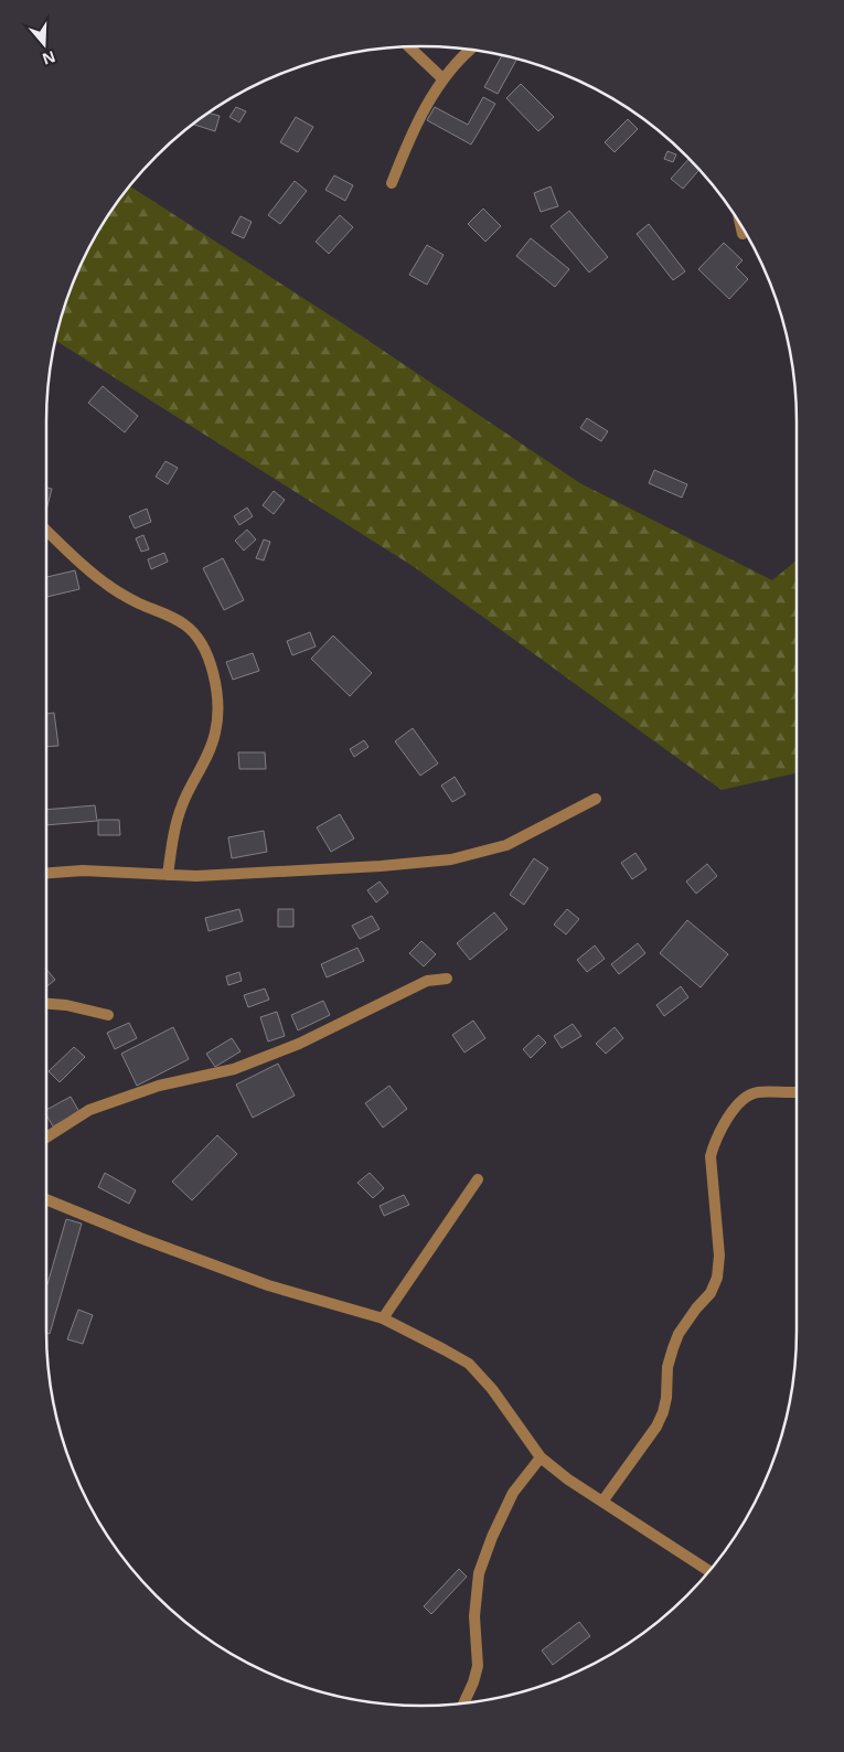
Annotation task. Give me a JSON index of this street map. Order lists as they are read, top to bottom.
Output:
{
  "north": "bottom"
}
